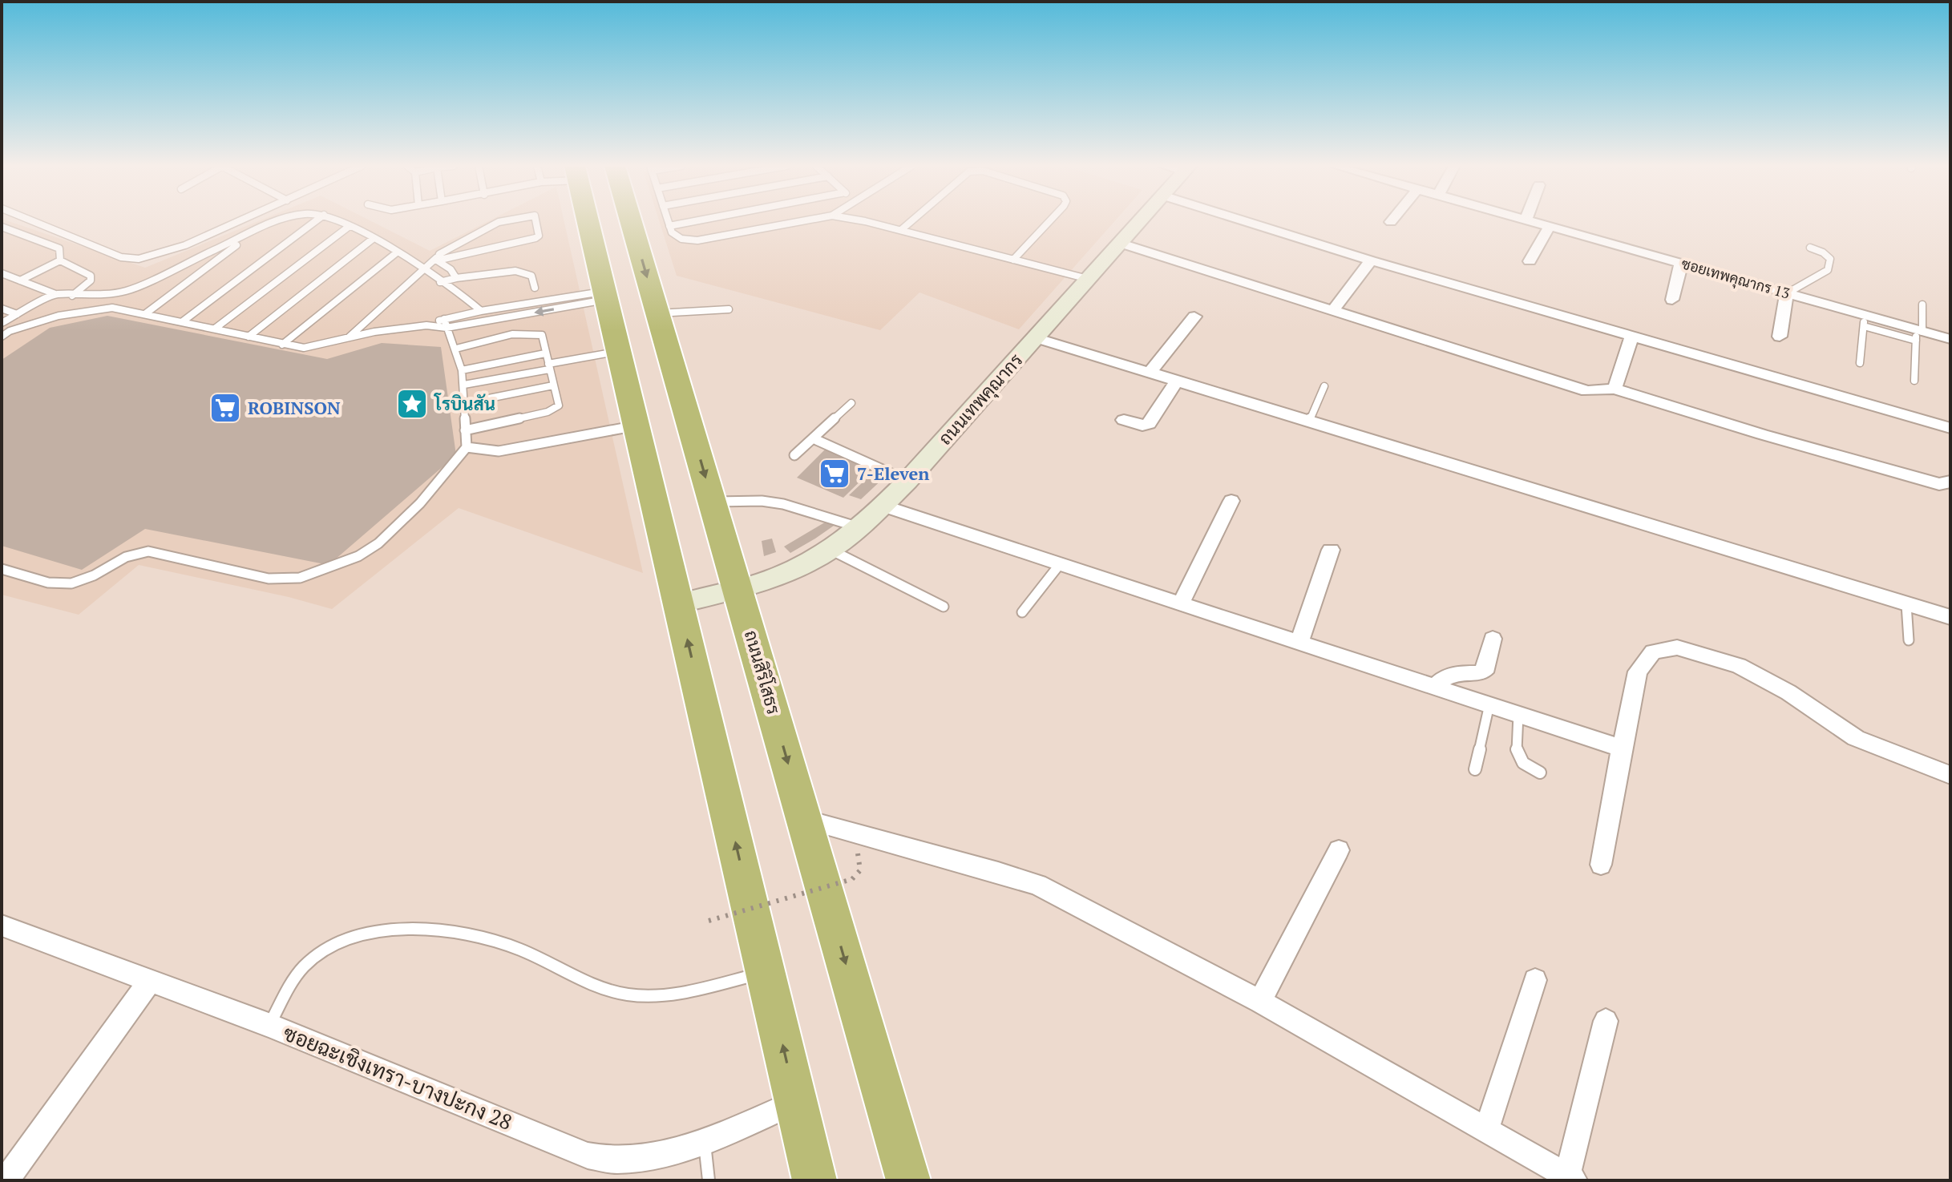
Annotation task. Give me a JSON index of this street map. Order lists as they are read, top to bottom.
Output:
{
  "streets": {
    "highway": ["ถนนสิริโสธร"],
    "main road": ["ถนนเทพคุณากร"],
    "street": ["ซอยเทพคุณากร 13", "ซอยฉะเชิงเทรา-บางปะกง 28"]
  },
  "crossings": [
    ["ถนนเทพคุณากร", "ถนนสิริโสธร"]
  ],
  "places": {
    "place": ["โรบินสัน"],
    "supermarket": ["ROBINSON", "7-Eleven"]
  }
}
